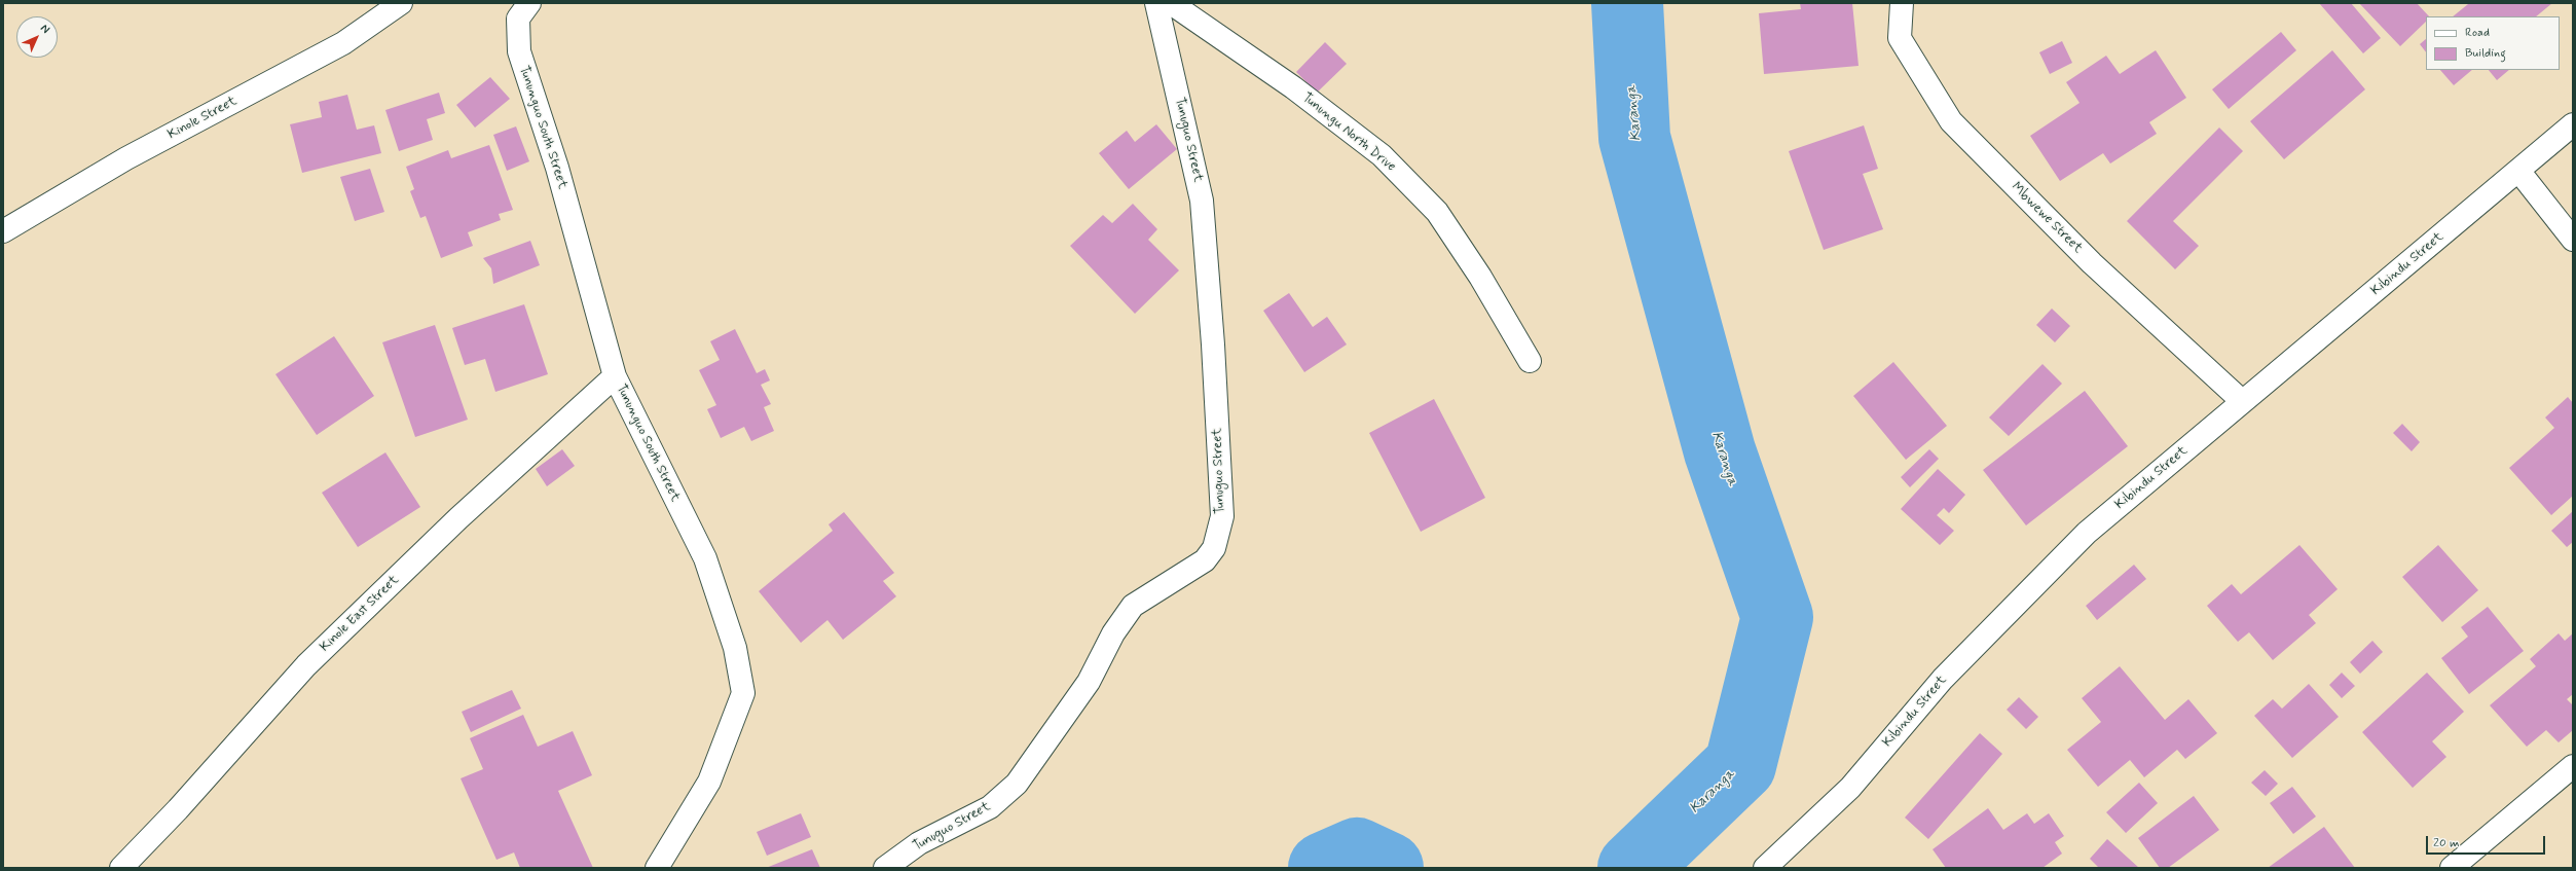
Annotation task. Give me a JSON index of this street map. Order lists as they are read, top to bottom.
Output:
{
  "streets": {
    "street": [
      "Kinole Street",
      "Tununguo South Street",
      "Tunungu North Drive",
      "Tunuguo Street",
      "Mbwewe Street",
      "Kibindu Street",
      "Kinole East Street"
    ]
  },
  "crossings": [
    ["Tununguo South Street", "Kinole East Street"],
    ["Mbwewe Street", "Kibindu Street"]
  ],
  "water": ["Karanga"],
  "legend": ["Road", "Building"],
  "scale_bar": "20 m",
  "north": "top right"
}
